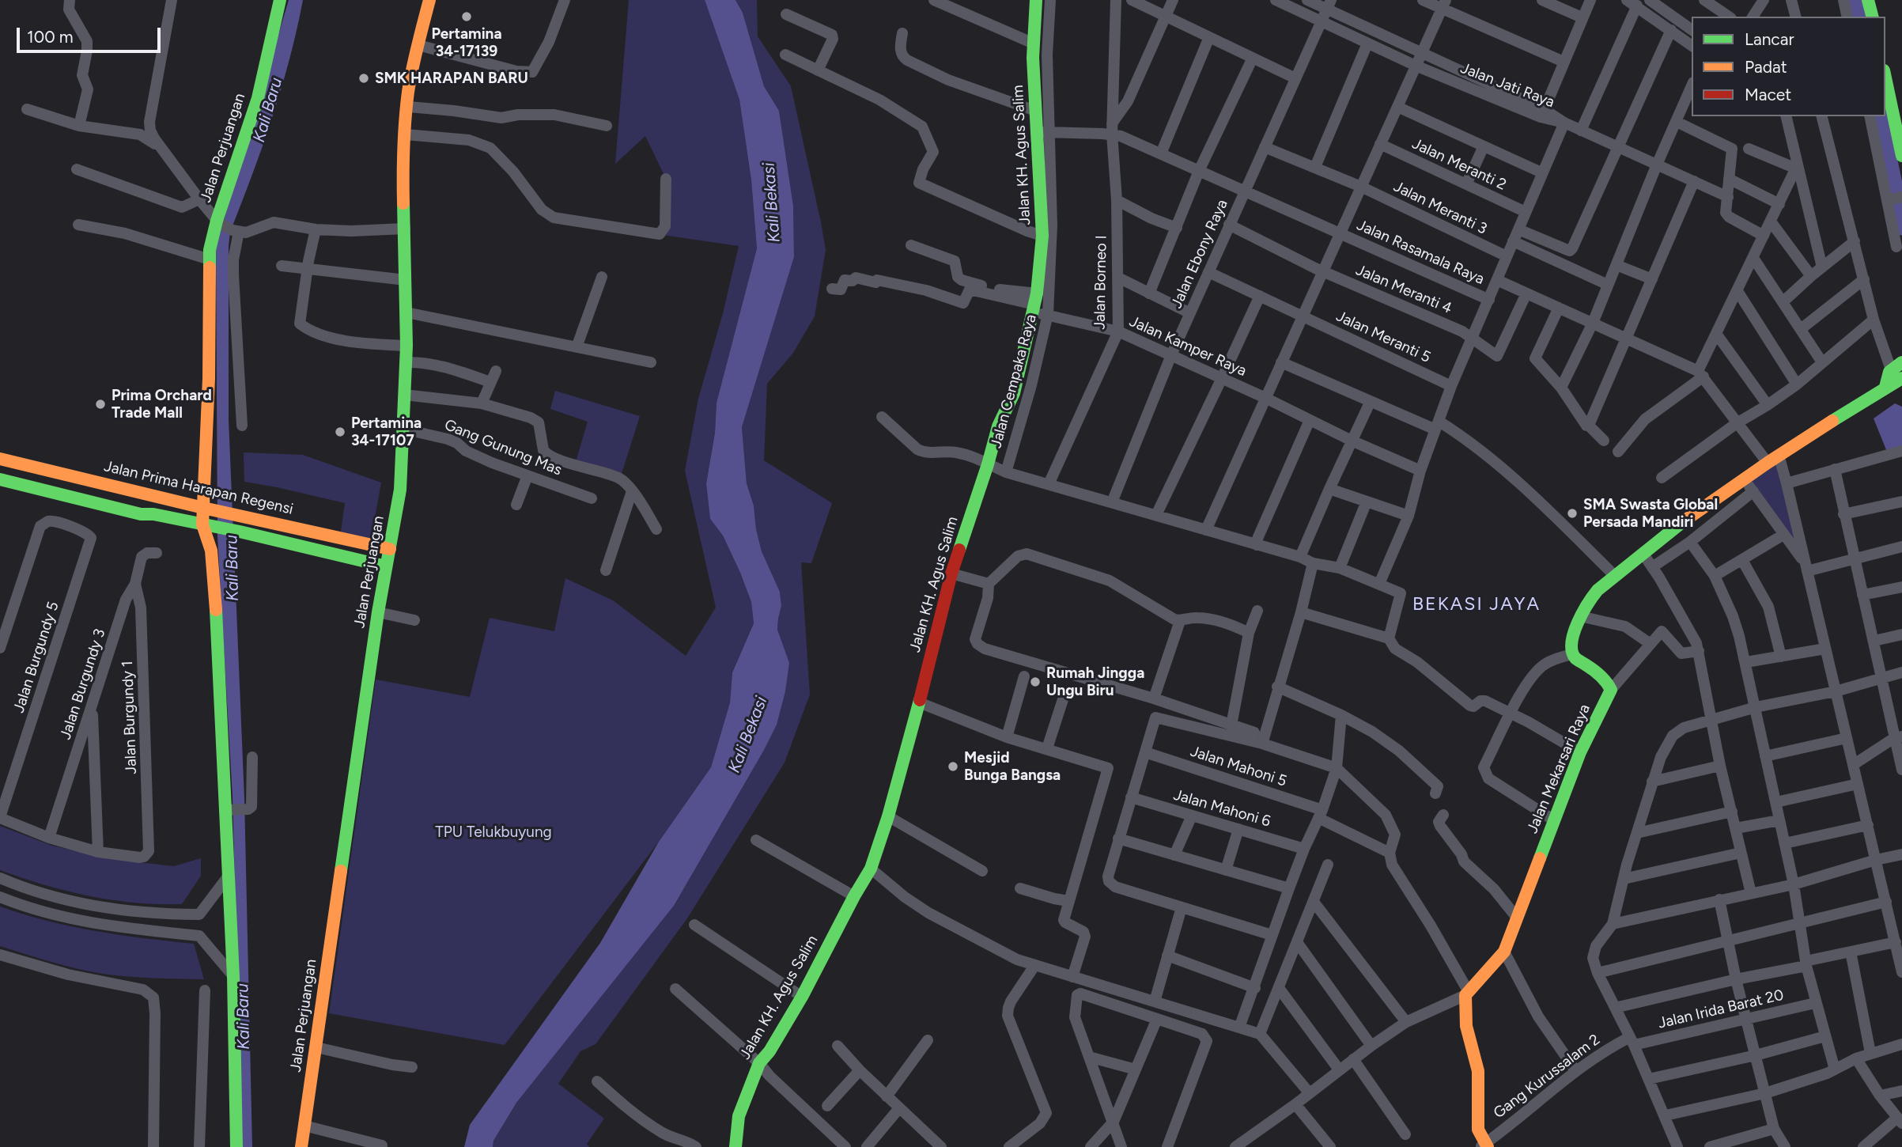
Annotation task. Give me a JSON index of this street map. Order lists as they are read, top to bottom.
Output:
{
  "streets": {
    "street": [
      "Jalan Jati Raya",
      "Jalan Perjuangan",
      "Jalan KH. Agus Salim",
      "Jalan Meranti 2",
      "Jalan Meranti 3",
      "Jalan Rasamala Raya",
      "Jalan Ebony Raya",
      "Jalan Borneo I",
      "Jalan Meranti 4",
      "Jalan Meranti 5",
      "Jalan Kamper Raya",
      "Jalan Cempaka Raya",
      "Gang Gunung Mas",
      "Jalan Prima Harapan Regensi",
      "Jalan Burgundy 5",
      "Jalan Burgundy 3",
      "Jalan Burgundy 1",
      "Jalan Mahoni 5",
      "Jalan Mekarsari Raya",
      "Jalan Mahoni 6",
      "Jalan Irida Barat 20",
      "Gang Kurussalam 2"
    ]
  },
  "crossings": [
    ["Jalan Jati Raya", "Jalan Ebony Raya"],
    ["Jalan Perjuangan", "Gang Gunung Mas"],
    ["Jalan Perjuangan", "Jalan Prima Harapan Regensi"],
    ["Jalan KH. Agus Salim", "Jalan Kamper Raya"],
    ["Jalan Meranti 3", "Jalan Ebony Raya"],
    ["Jalan Rasamala Raya", "Jalan Ebony Raya"],
    ["Jalan Rasamala Raya", "Jalan Borneo I"],
    ["Jalan Ebony Raya", "Jalan Meranti 4"],
    ["Jalan Ebony Raya", "Jalan Meranti 5"],
    ["Jalan Ebony Raya", "Jalan Kamper Raya"],
    ["Jalan Borneo I", "Jalan Kamper Raya"],
    ["Jalan Kamper Raya", "Jalan Cempaka Raya"],
    ["Jalan Burgundy 3", "Jalan Burgundy 1"],
    ["Jalan Irida Barat 20", "Gang Kurussalam 2"]
  ],
  "districts": ["BEKASI JAYA"],
  "water": ["Kali Baru", "Kali Bekasi"],
  "parks": ["TPU Telukbuyung"],
  "places": [
    "Pertamina 34-17139",
    "SMK HARAPAN BARU",
    "Prima Orchard Trade Mall",
    "Pertamina 34-17107",
    "SMA Swasta Global Persada Mandiri",
    "Rumah Jingga Ungu Biru",
    "Mesjid Bunga Bangsa"
  ],
  "legend": ["Lancar", "Padat", "Macet"],
  "scale_bar": "100 m"
}
